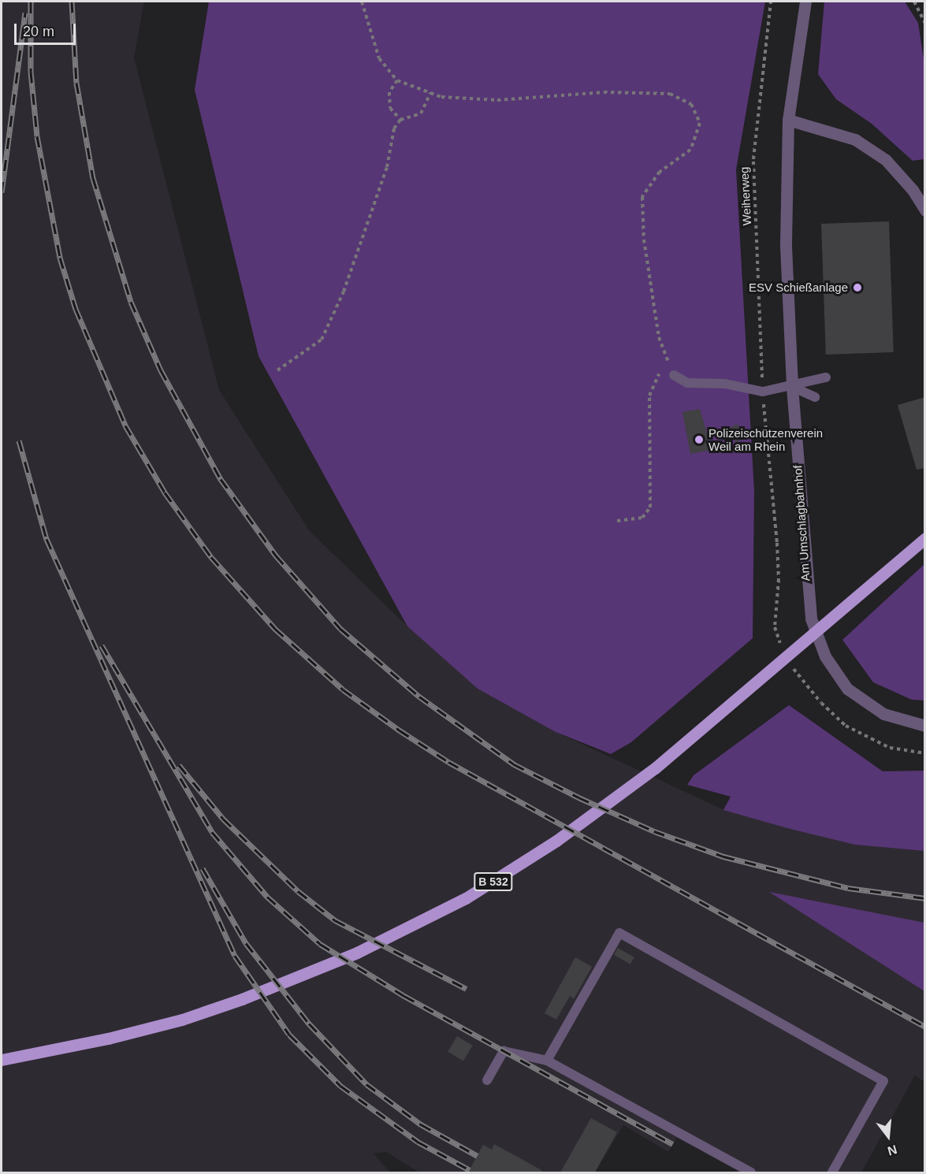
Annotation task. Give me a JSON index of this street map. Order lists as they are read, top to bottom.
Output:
{
  "streets": {
    "main road": ["B 532"],
    "street": ["Am Umschlagbahnhof"],
    "path": ["Weiherweg"]
  },
  "places": ["ESV Schießanlage", "Polizeischützenverein Weil am Rhein"],
  "scale_bar": "20 m",
  "north": "bottom"
}
